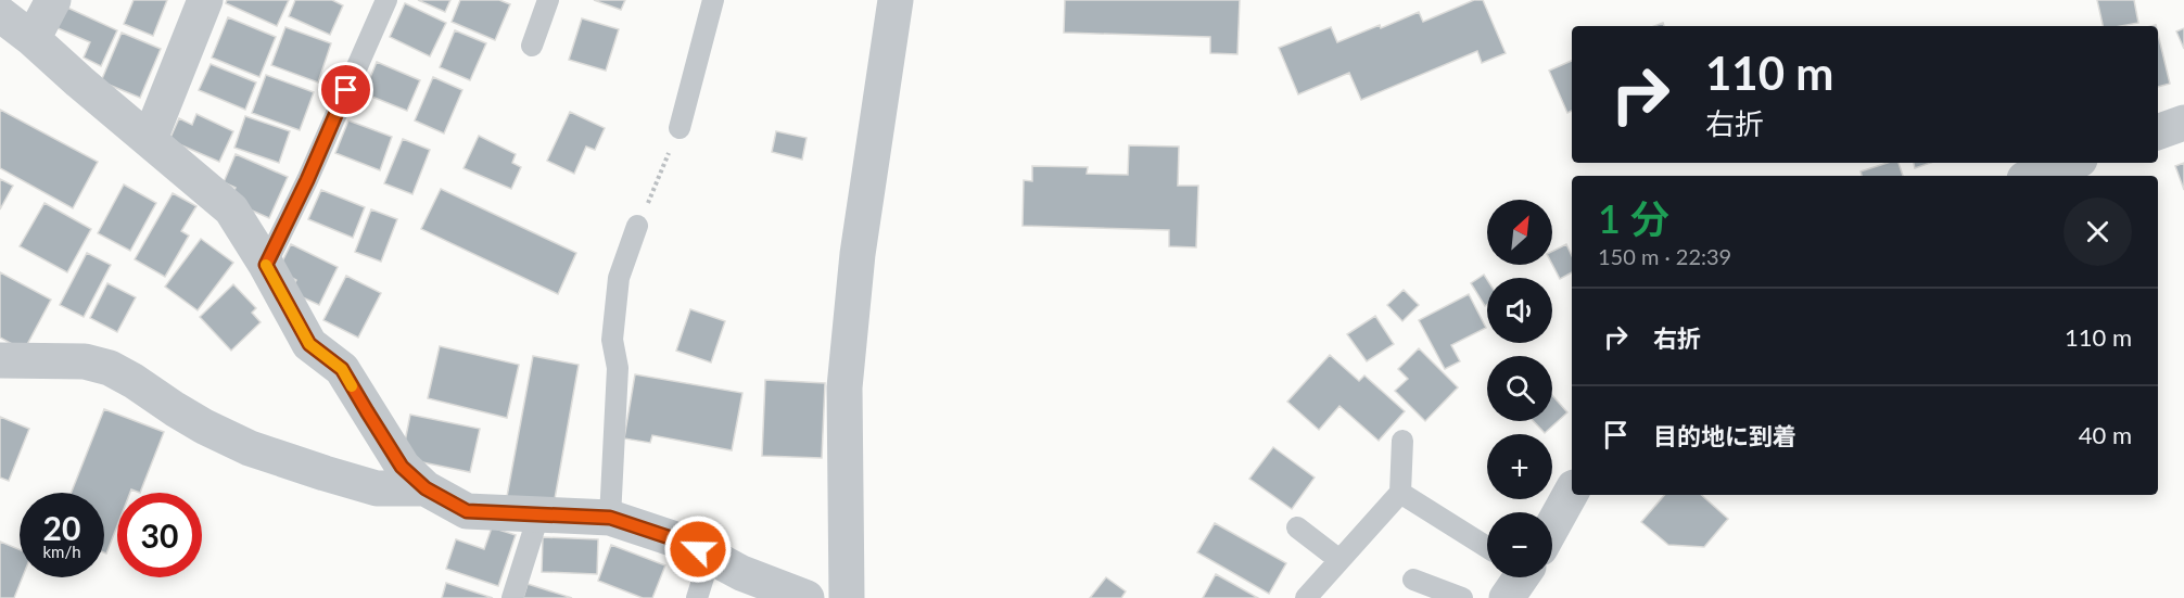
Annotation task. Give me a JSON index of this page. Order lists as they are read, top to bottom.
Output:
{
  "north": "top right",
  "page": {
    "turn": ["110 m", "右折"],
    "heading": ["1 分", "150 m · 22:39"],
    "map_buttons": ["+", "−"],
    "list": [
      {
        "name": "右折",
        "value": "110 m"
      },
      {
        "name": "目的地に到着",
        "value": "40 m"
      }
    ],
    "speed": "20 km/h",
    "limit": "30"
  }
}
